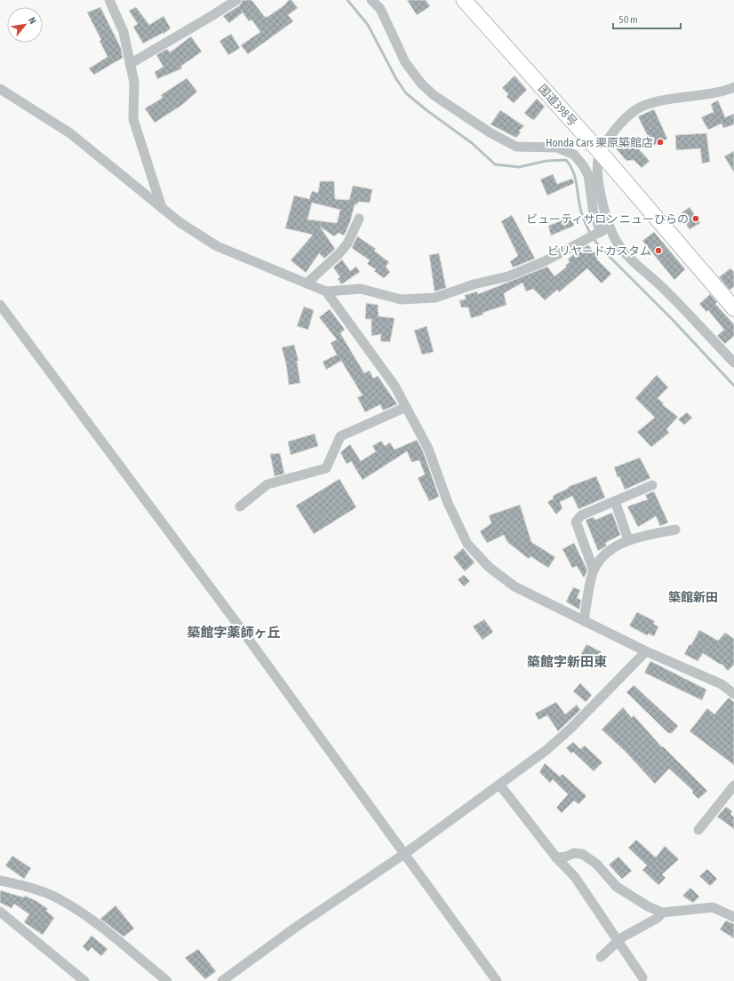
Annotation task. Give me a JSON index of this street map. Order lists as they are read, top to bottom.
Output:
{
  "streets": {
    "highway": ["国道398号"]
  },
  "districts": ["築館新田", "築館字薬師ヶ丘", "築館字新田東"],
  "places": ["Honda Cars 栗原築館店", "ビューティサロン ニューひらの", "ビリヤードカスタム"],
  "scale_bar": "50 m",
  "north": "top right"
}
